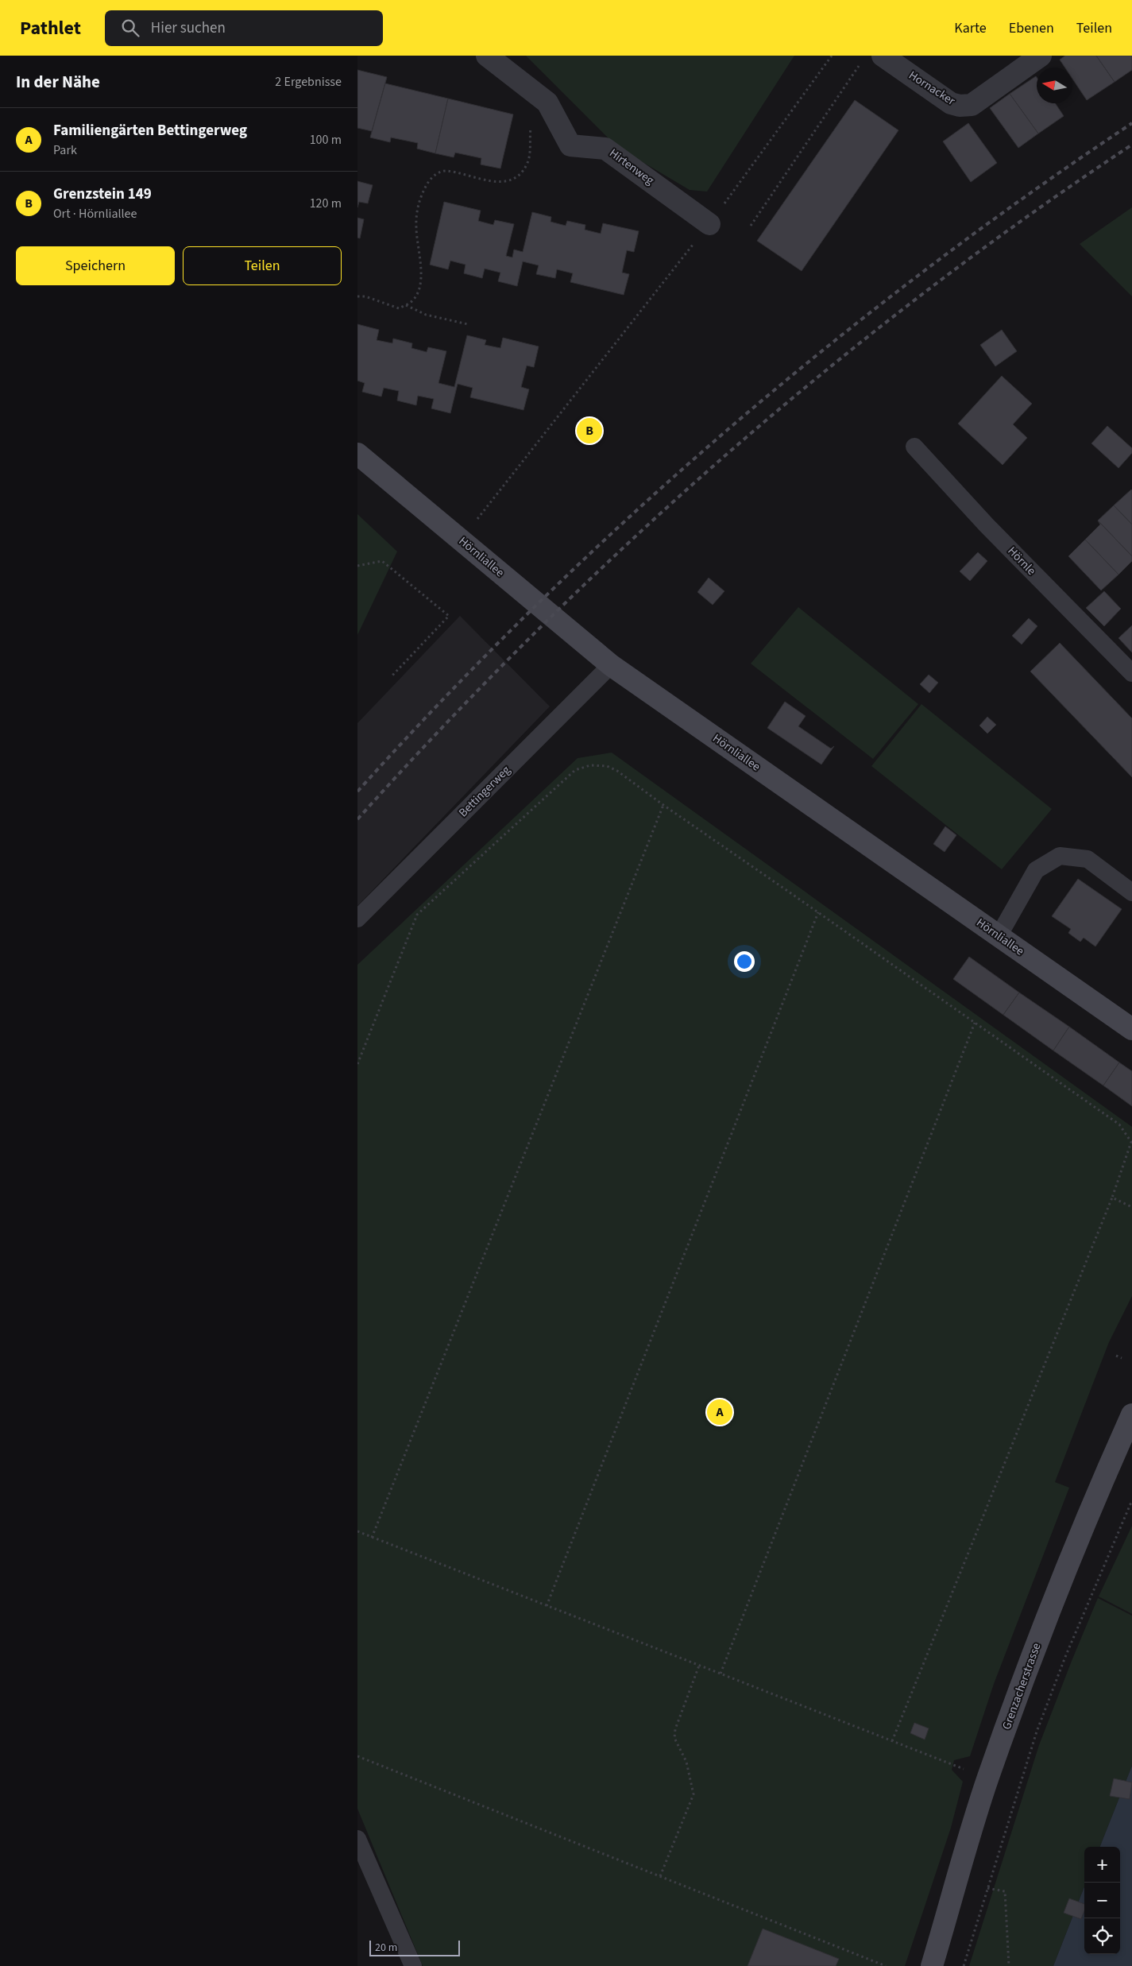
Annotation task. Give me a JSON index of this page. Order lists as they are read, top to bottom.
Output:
{
  "streets": {
    "street": [
      "Hornacker",
      "Hirtenweg",
      "Hörnliallee",
      "Grenzacherstrasse"
    ],
    "lane": ["Hörnle", "Bettingerweg"]
  },
  "crossings": [
    ["Hörnliallee", "Bettingerweg"]
  ],
  "scale_bar": "20 m",
  "north": "left",
  "page": {
    "header": "Pathlet",
    "search": "Hier suchen",
    "nav": ["Karte", "Ebenen", "Teilen"],
    "heading": ["In der Nähe", "2 Ergebnisse"],
    "list": [
      {
        "mark": "A",
        "name": "Familiengärten Bettingerweg",
        "note": "Park",
        "value": "100 m"
      },
      {
        "mark": "B",
        "name": "Grenzstein 149",
        "note": "Ort · Hörnliallee",
        "value": "120 m"
      }
    ],
    "buttons": ["Speichern", "Teilen"],
    "pins": ["B", "A"],
    "map_buttons": ["+", "−"],
    "scale": "20 m"
  }
}
